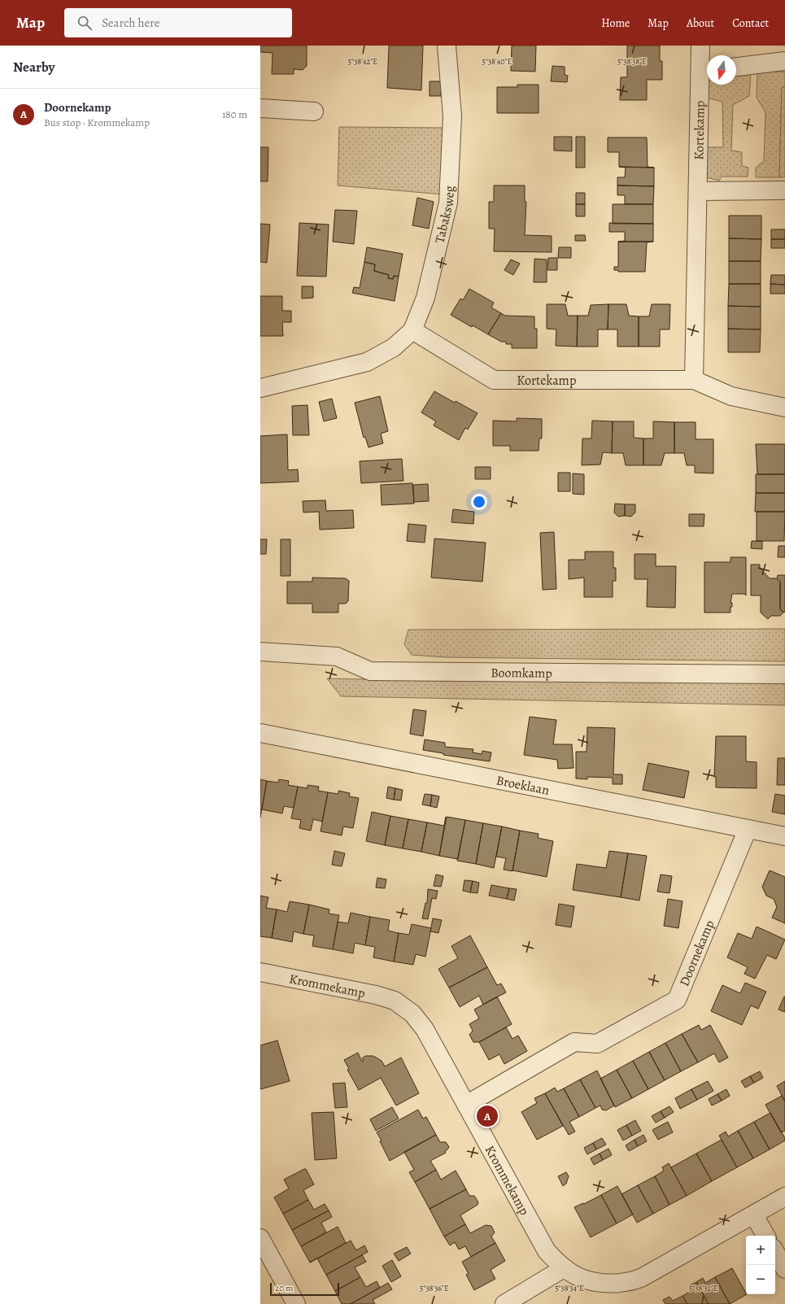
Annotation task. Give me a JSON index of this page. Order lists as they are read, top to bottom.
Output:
{
  "streets": {
    "street": [
      "Kortekamp",
      "Tabaksweg",
      "Boomkamp",
      "Broeklaan",
      "Doornekamp",
      "Krommekamp"
    ]
  },
  "crossings": [
    ["Kortekamp", "Tabaksweg"],
    ["Broeklaan", "Doornekamp"],
    ["Doornekamp", "Krommekamp"]
  ],
  "scale_bar": "20 m",
  "north": "bottom",
  "page": {
    "header": "Map",
    "search": "Search here",
    "nav": [
      "Home",
      "Map",
      "About",
      "Contact"
    ],
    "heading": "Nearby",
    "list": [
      {
        "mark": "A",
        "name": "Doornekamp",
        "note": "Bus stop · Krommekamp",
        "value": "180 m"
      }
    ],
    "pins": "A",
    "map_buttons": ["+", "−"],
    "scale": "20 m"
  },
  "coordinates": [
    "5°38'42\"E",
    "5°38'40\"E",
    "5°38'38\"E",
    "5°38'36\"E",
    "5°38'34\"E",
    "5°38'32\"E"
  ]
}
